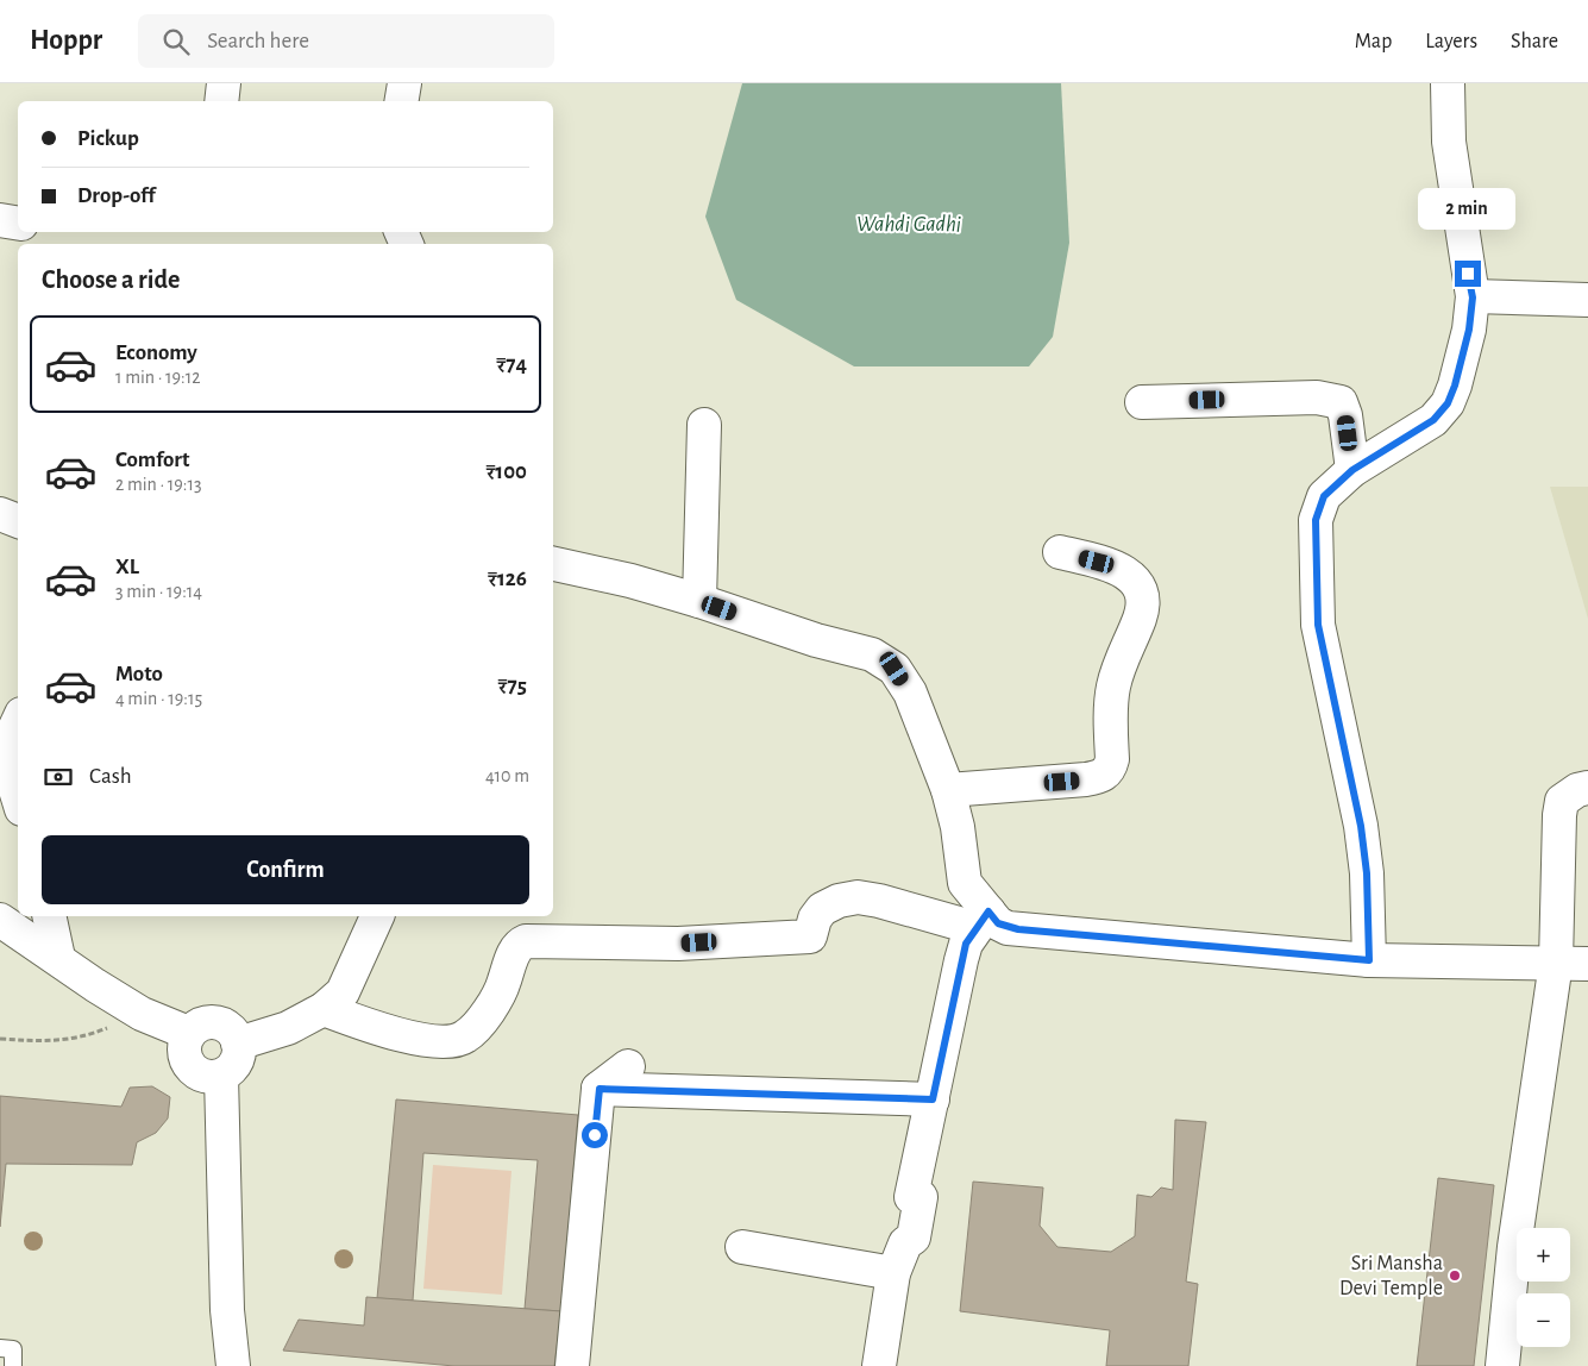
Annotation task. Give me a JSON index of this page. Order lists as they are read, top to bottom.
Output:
{
  "water": ["Wahdi Gadhi"],
  "places": ["Sri Mansha Devi Temple"],
  "page": {
    "header": "Hoppr",
    "search": "Search here",
    "nav": ["Map", "Layers", "Share"],
    "banner": ["Pickup", "Drop-off"],
    "bubble": "2 min",
    "heading": "Choose a ride",
    "list": [
      {
        "name": "Economy",
        "note": "1 min · 19:12",
        "value": "₹74"
      },
      {
        "name": "Comfort",
        "note": "2 min · 19:13",
        "value": "₹100"
      },
      {
        "name": "XL",
        "note": "3 min · 19:14",
        "value": "₹126"
      },
      {
        "name": "Moto",
        "note": "4 min · 19:15",
        "value": "₹75"
      }
    ],
    "pay": ["Cash", "410 m"],
    "buttons": "Confirm",
    "map_buttons": ["+", "−"]
  }
}
